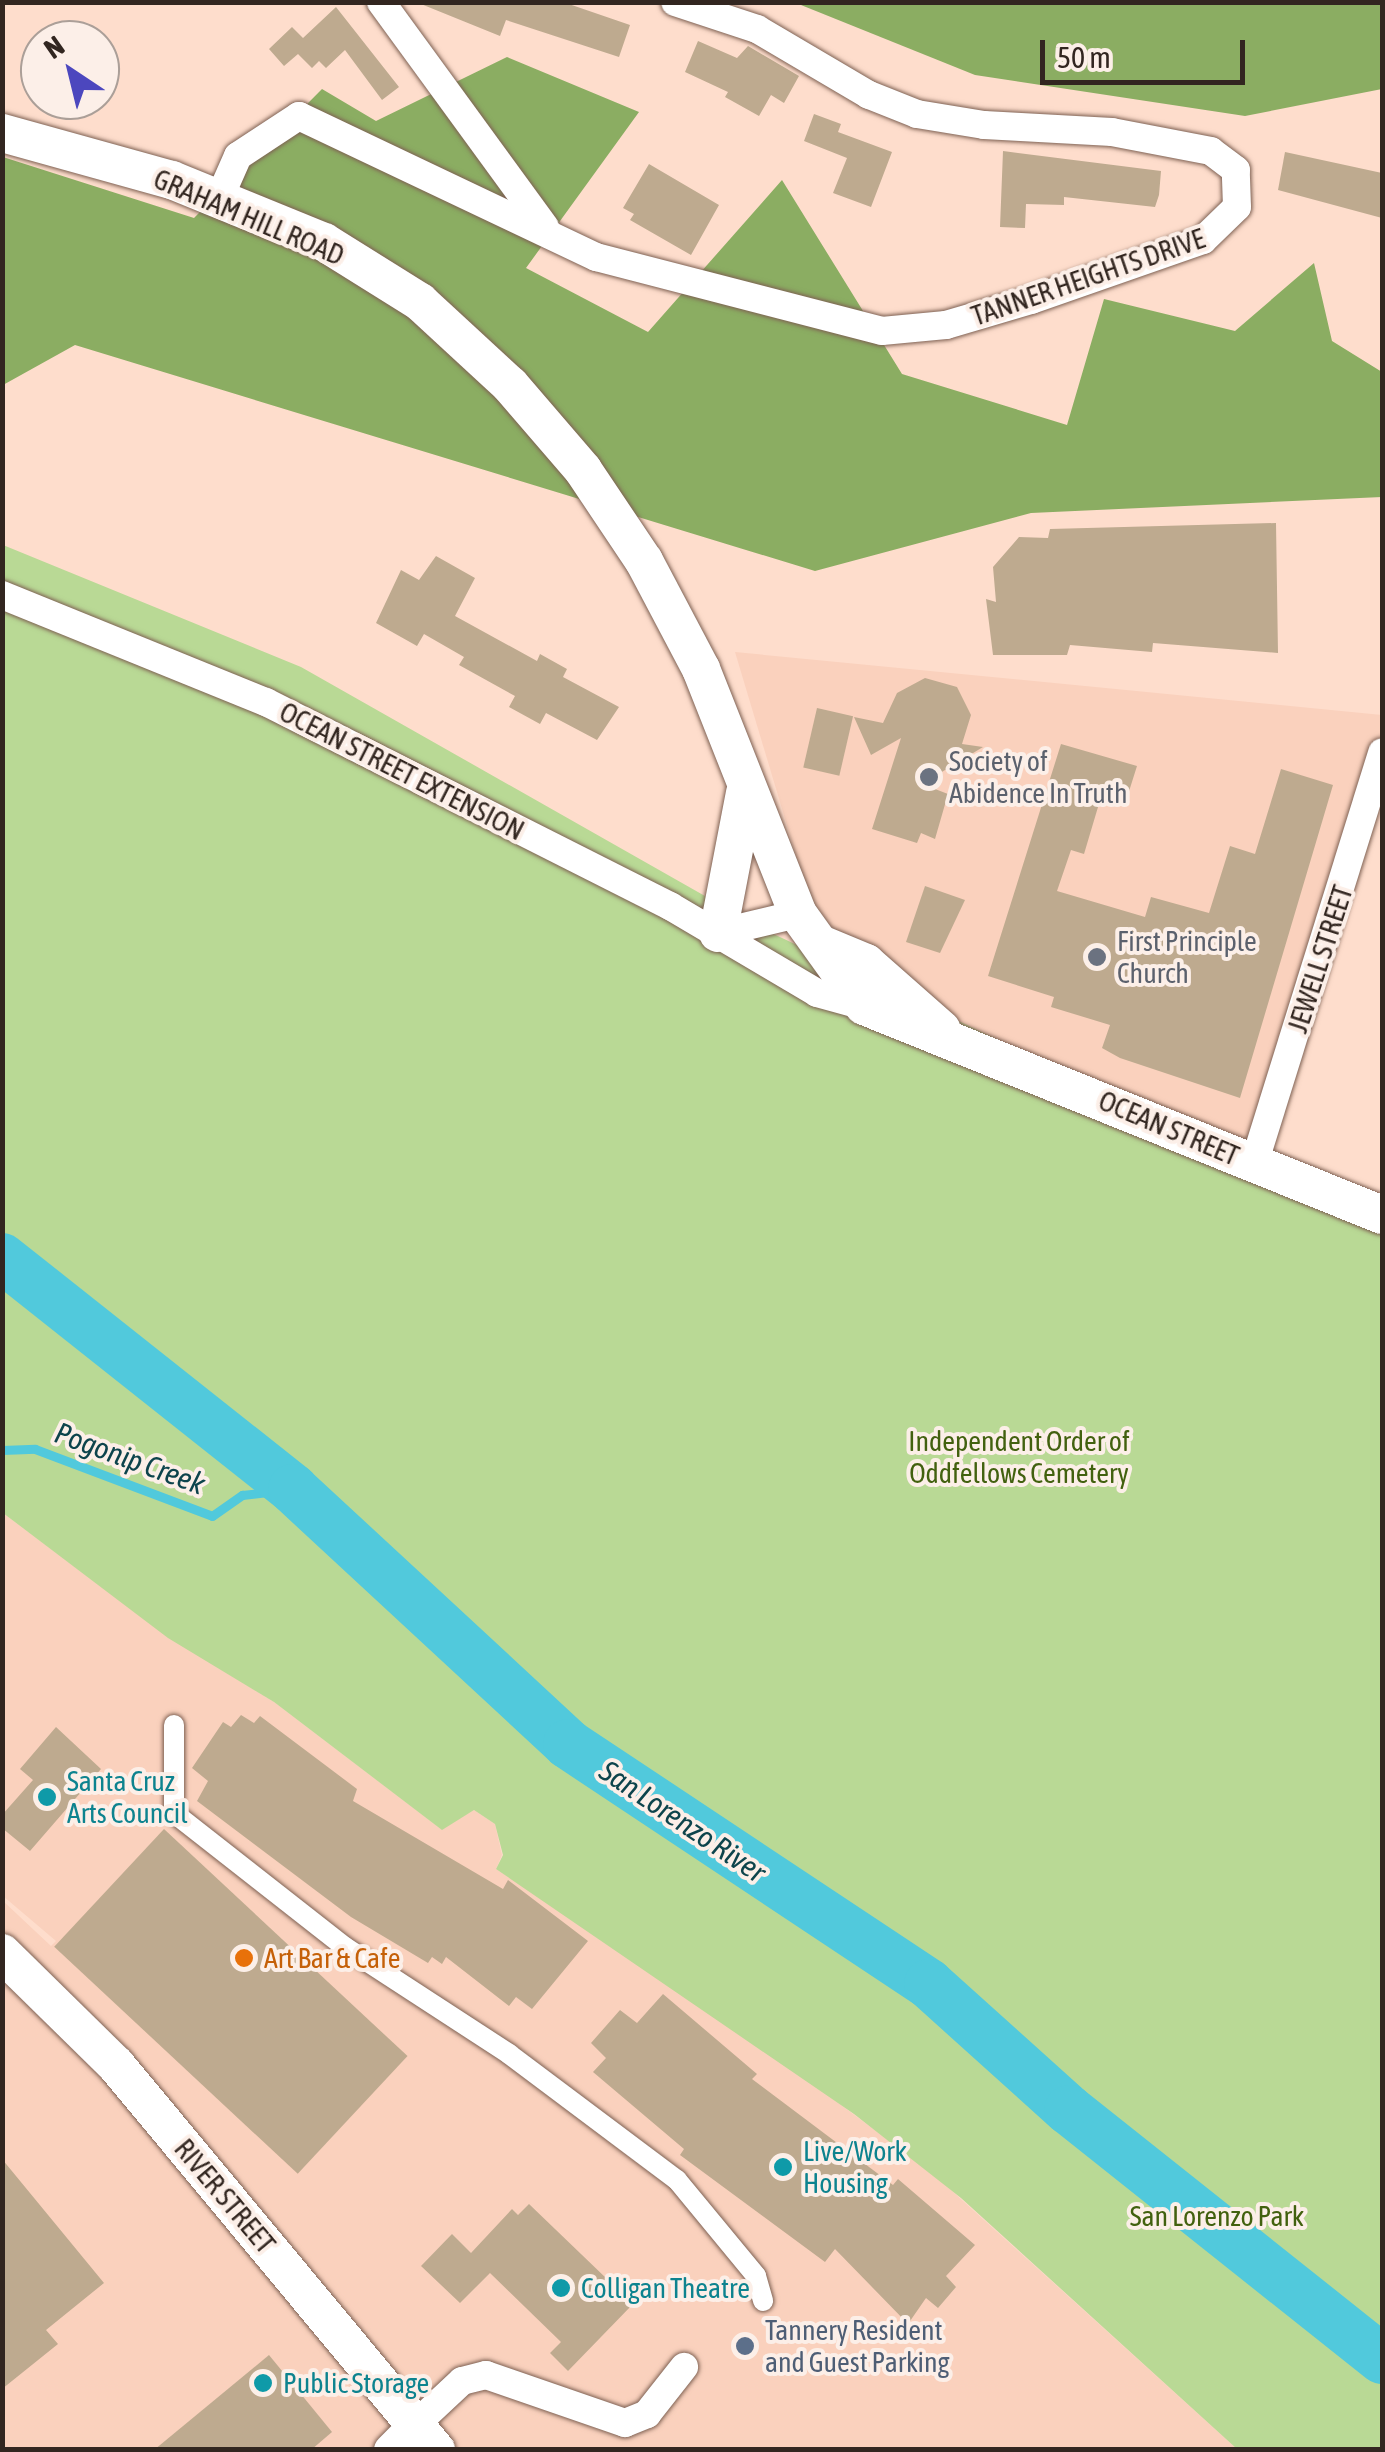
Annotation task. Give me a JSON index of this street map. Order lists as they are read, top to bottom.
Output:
{
  "streets": {
    "main road": ["GRAHAM HILL ROAD", "OCEAN STREET", "RIVER STREET"],
    "street": ["TANNER HEIGHTS DRIVE", "OCEAN STREET EXTENSION", "JEWELL STREET"]
  },
  "crossings": [
    ["GRAHAM HILL ROAD", "TANNER HEIGHTS DRIVE"],
    ["GRAHAM HILL ROAD", "OCEAN STREET"],
    ["OCEAN STREET EXTENSION", "OCEAN STREET"],
    ["JEWELL STREET", "OCEAN STREET"]
  ],
  "water": ["Pogonip Creek", "San Lorenzo River"],
  "parks": ["Independent Order of Oddfellows Cemetery", "San Lorenzo Park"],
  "places": [
    "Society of Abidence In Truth",
    "First Principle Church",
    "Santa Cruz Arts Council",
    "Art Bar & Cafe",
    "Live/Work Housing",
    "Colligan Theatre",
    "Tannery Resident and Guest Parking",
    "Public Storage"
  ],
  "scale_bar": "50 m",
  "north": "top left"
}
